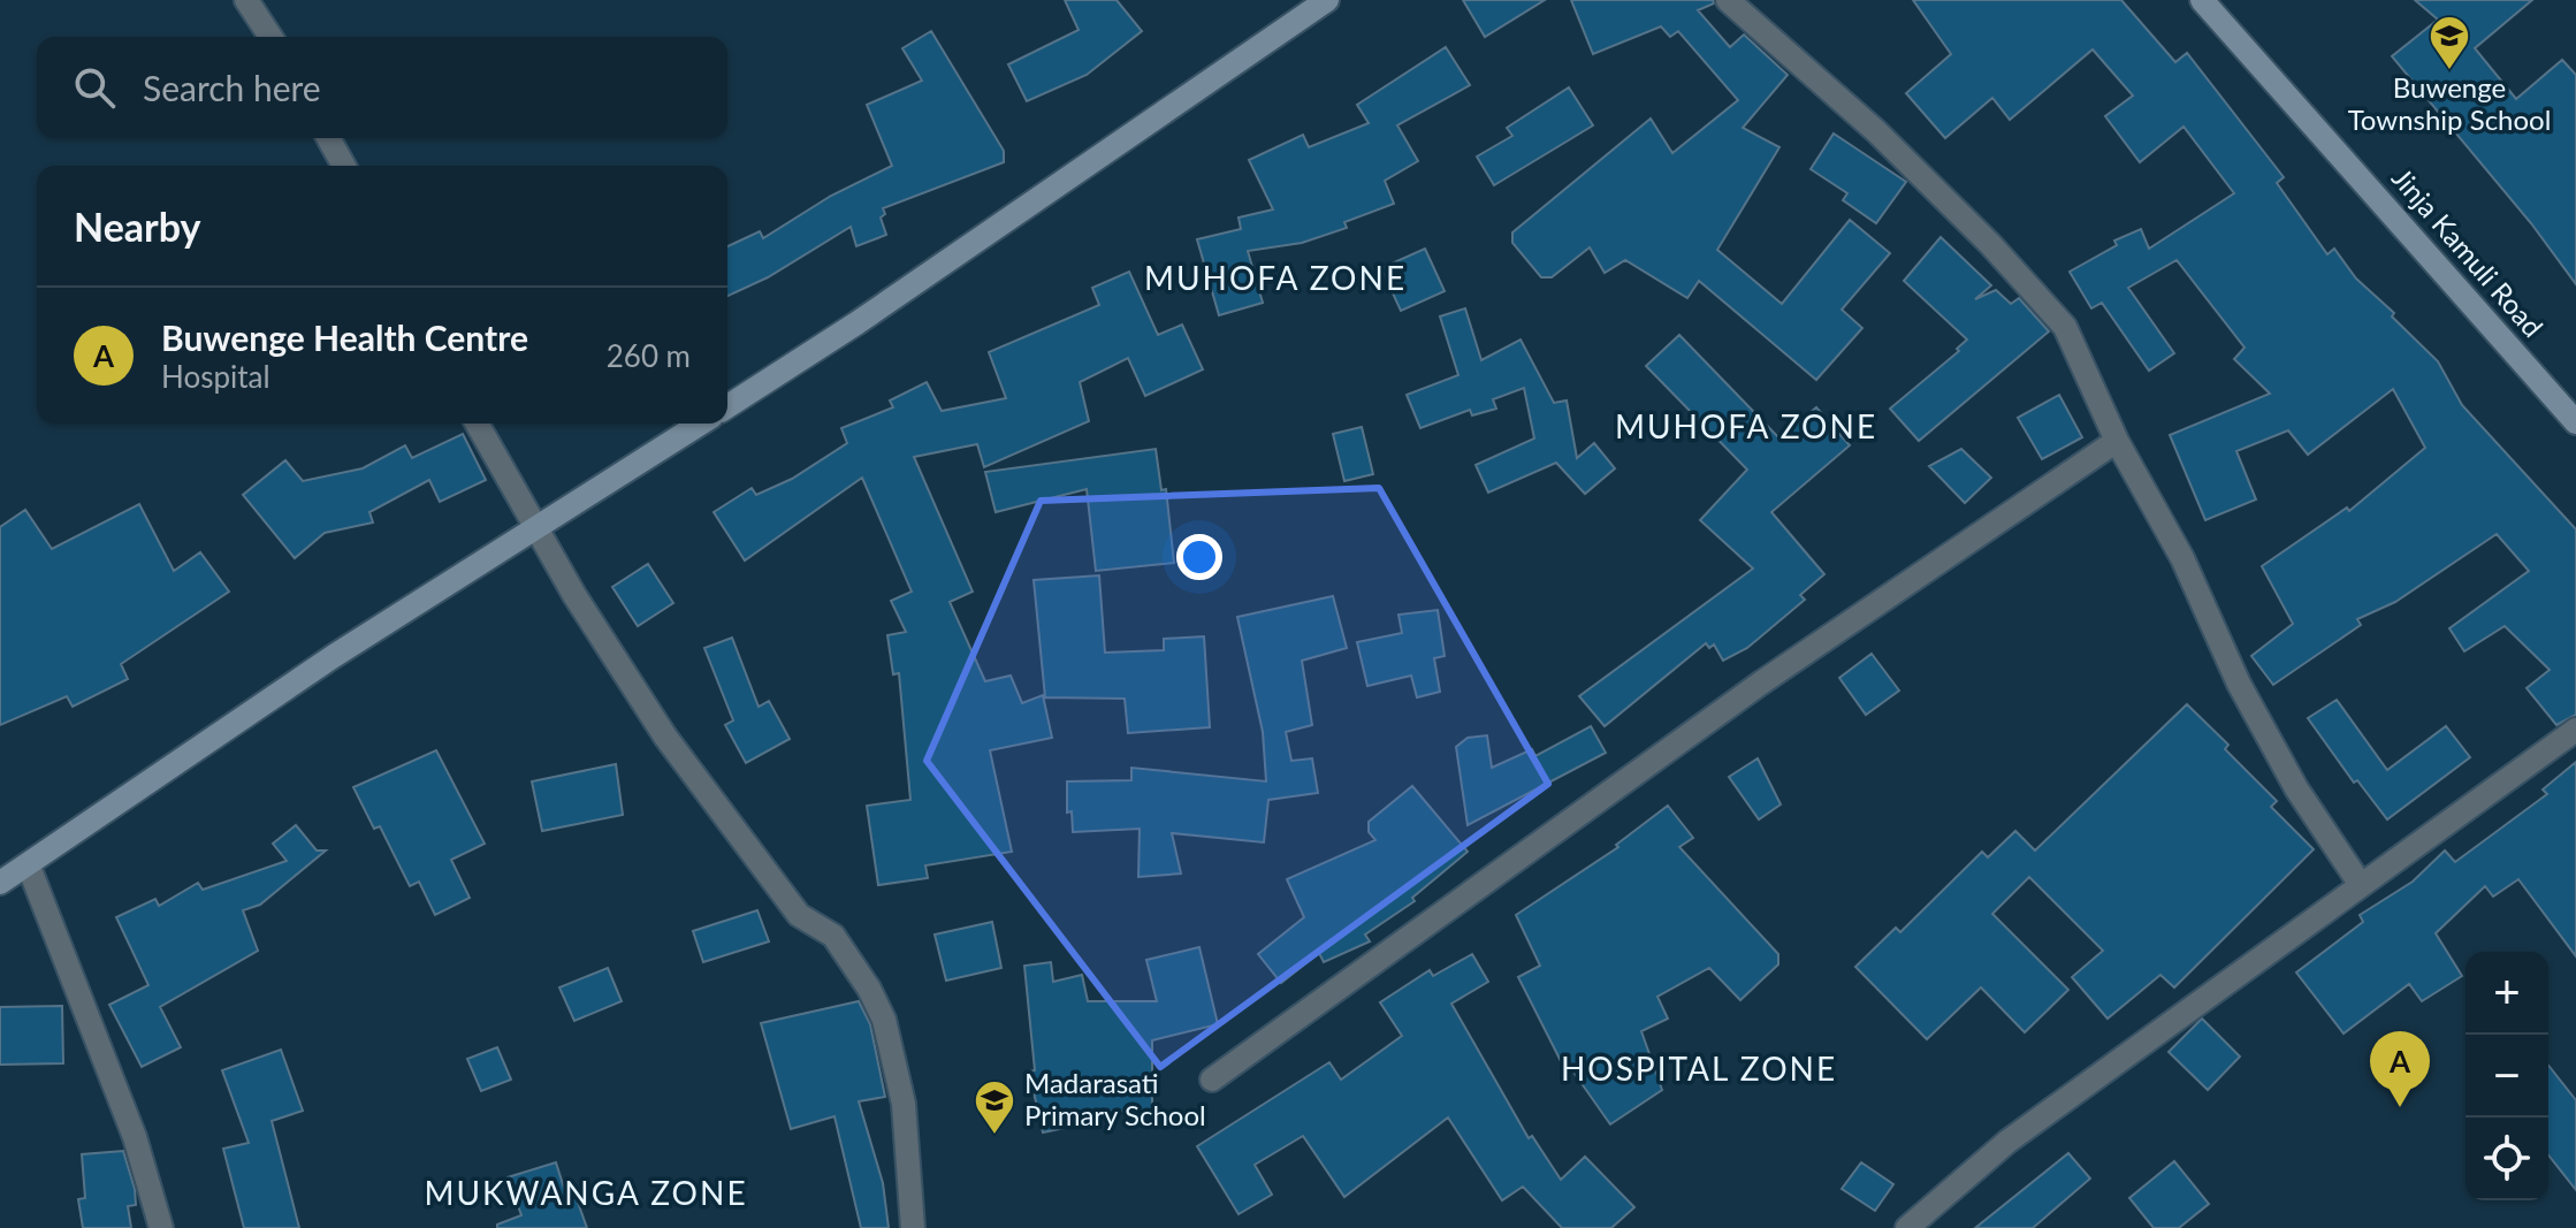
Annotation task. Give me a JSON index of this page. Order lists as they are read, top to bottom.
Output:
{
  "streets": {
    "main road": ["Jinja Kamuli Road"]
  },
  "districts": [
    "MUHOFA ZONE",
    "MUHOFA ZONE",
    "HOSPITAL ZONE",
    "MUKWANGA ZONE"
  ],
  "places": {
    "school or university": ["Buwenge Township School", "Madarasati Primary School"]
  },
  "page": {
    "search": "Search here",
    "heading": "Nearby",
    "list": [
      {
        "mark": "A",
        "name": "Buwenge Health Centre",
        "note": "Hospital",
        "value": "260 m"
      }
    ],
    "map_buttons": ["+", "−"],
    "pins": "A"
  }
}
